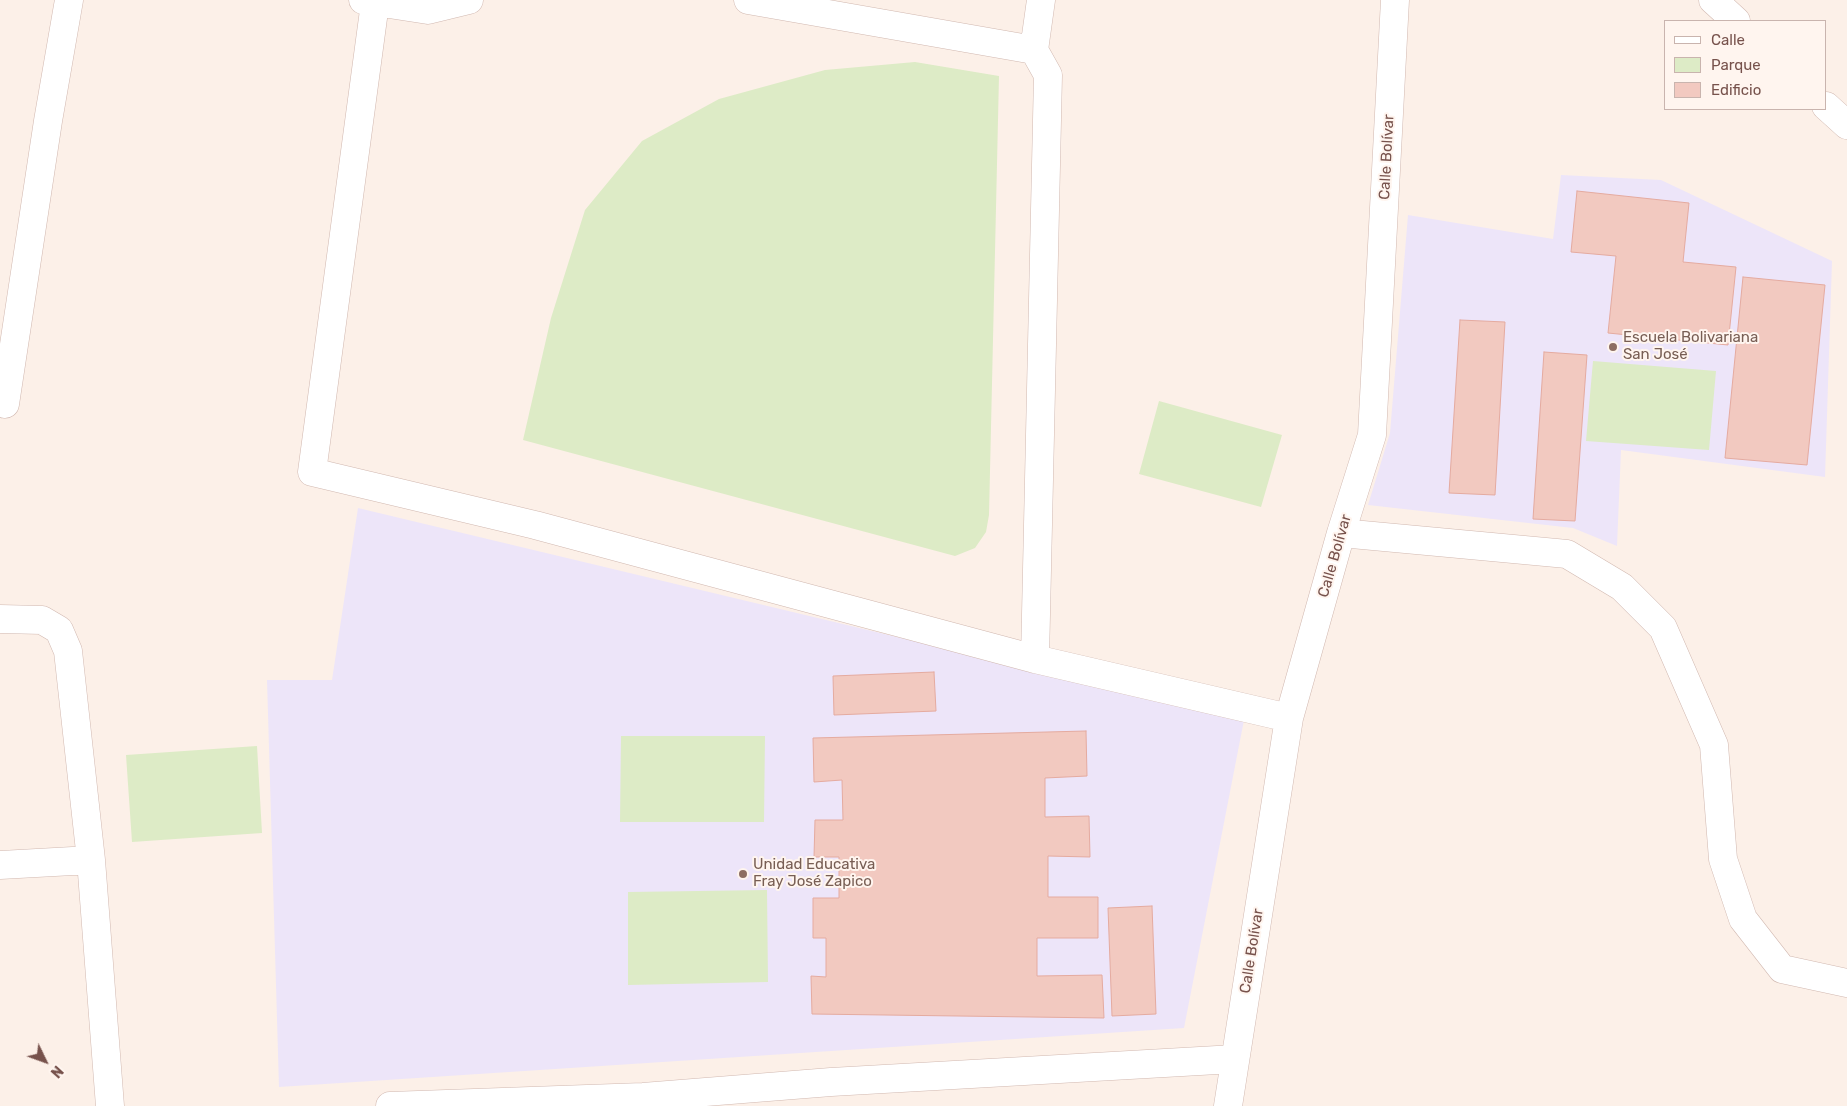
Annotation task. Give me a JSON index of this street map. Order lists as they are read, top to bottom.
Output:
{
  "streets": {
    "street": ["Calle Bolívar"]
  },
  "places": ["Escuela Bolivariana San José", "Unidad Educativa Fray José Zapico"],
  "legend": ["Calle", "Parque", "Edificio"],
  "north": "bottom right"
}
